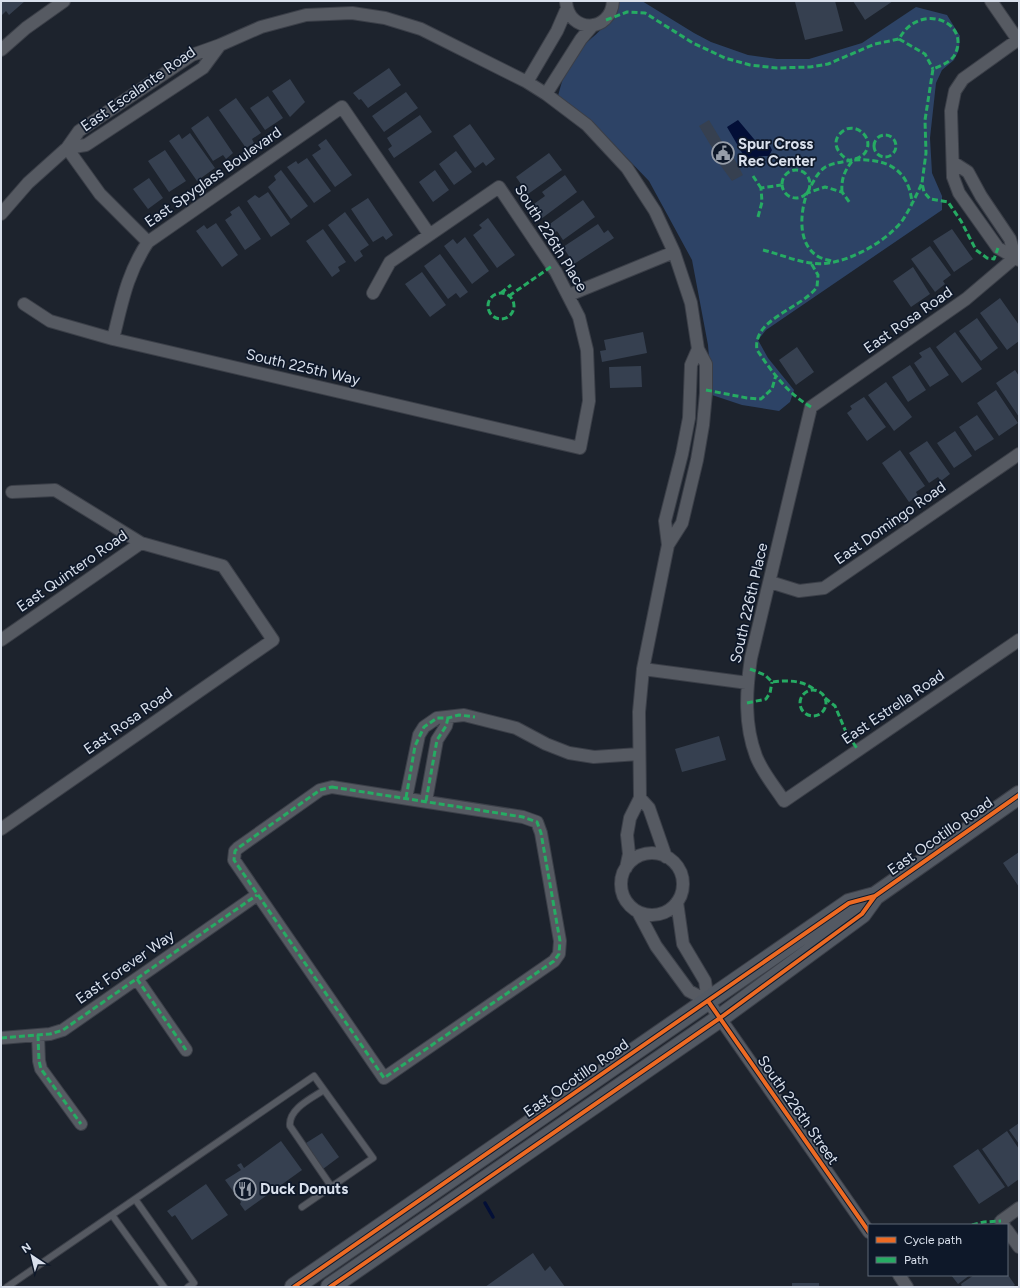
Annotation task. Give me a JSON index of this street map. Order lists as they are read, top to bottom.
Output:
{
  "streets": {
    "main road": ["East Ocotillo Road"],
    "street": [
      "East Escalante Road",
      "East Spyglass Boulevard",
      "South 226th Place",
      "East Rosa Road",
      "South 225th Way",
      "East Domingo Road",
      "East Quintero Road",
      "East Estrella Road",
      "East Forever Way",
      "South 226th Street"
    ]
  },
  "crossings": [
    ["East Spyglass Boulevard", "South 226th Place"],
    ["East Spyglass Boulevard", "South 225th Way"],
    ["South 226th Place", "East Rosa Road"],
    ["South 226th Place", "South 225th Way"],
    ["South 226th Place", "East Domingo Road"],
    ["South 226th Place", "East Estrella Road"],
    ["East Rosa Road", "East Quintero Road"],
    ["East Ocotillo Road", "South 226th Street"]
  ],
  "places": {
    "public building": ["Spur Cross Rec Center"],
    "restaurant": ["Duck Donuts"]
  },
  "legend": ["Cycle path", "Path"],
  "north": "top left"
}
